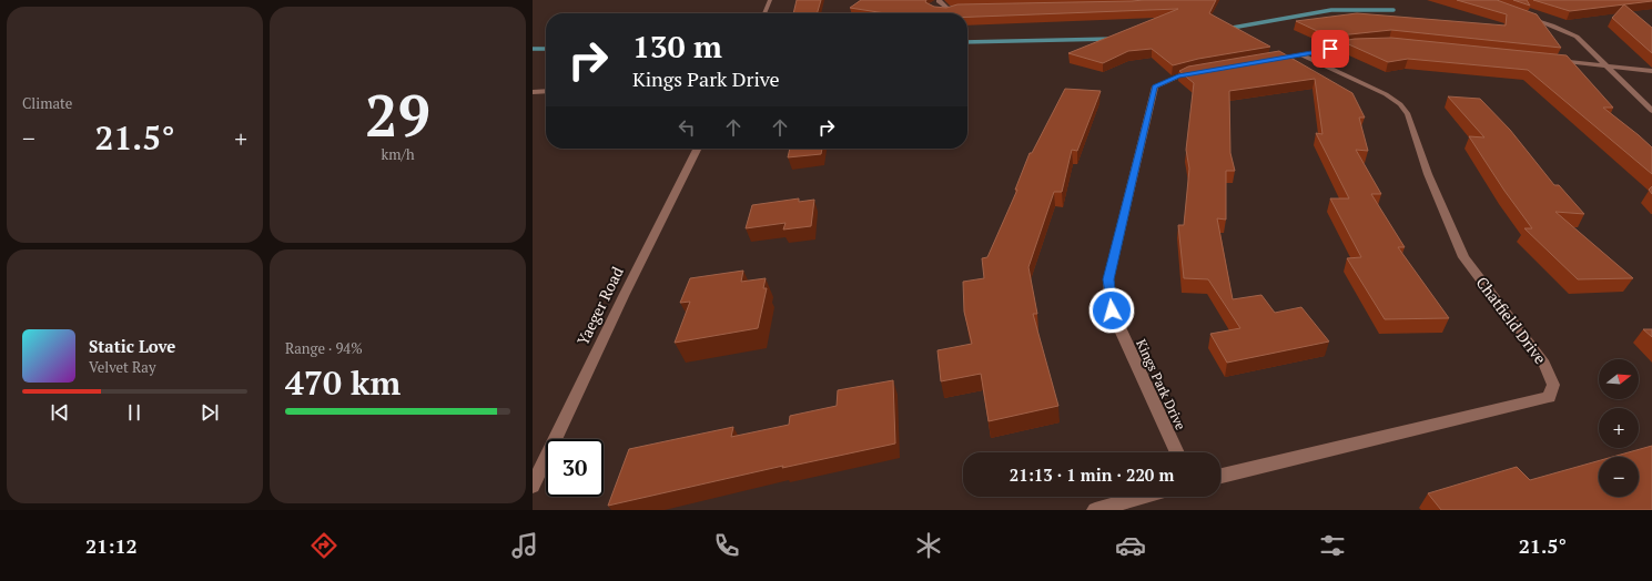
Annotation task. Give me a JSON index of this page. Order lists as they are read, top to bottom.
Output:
{
  "streets": {
    "street": ["Yaeger Road", "Chatfield Drive", "Kings Park Drive"]
  },
  "north": "right",
  "page": {
    "tile": [
      "Climate",
      ["29", "km/h"],
      ["Range · 94%", "470 km"]
    ],
    "turn": ["130 m", "Kings Park Drive"],
    "heat": ["−", "21.5°", "+"],
    "song": ["Static Love", "Velvet Ray"],
    "map_buttons": ["+", "−"],
    "limit": "30",
    "trip": "21:13 · 1 min · 220 m",
    "tabs": ["21:12", "21.5°"]
  }
}
